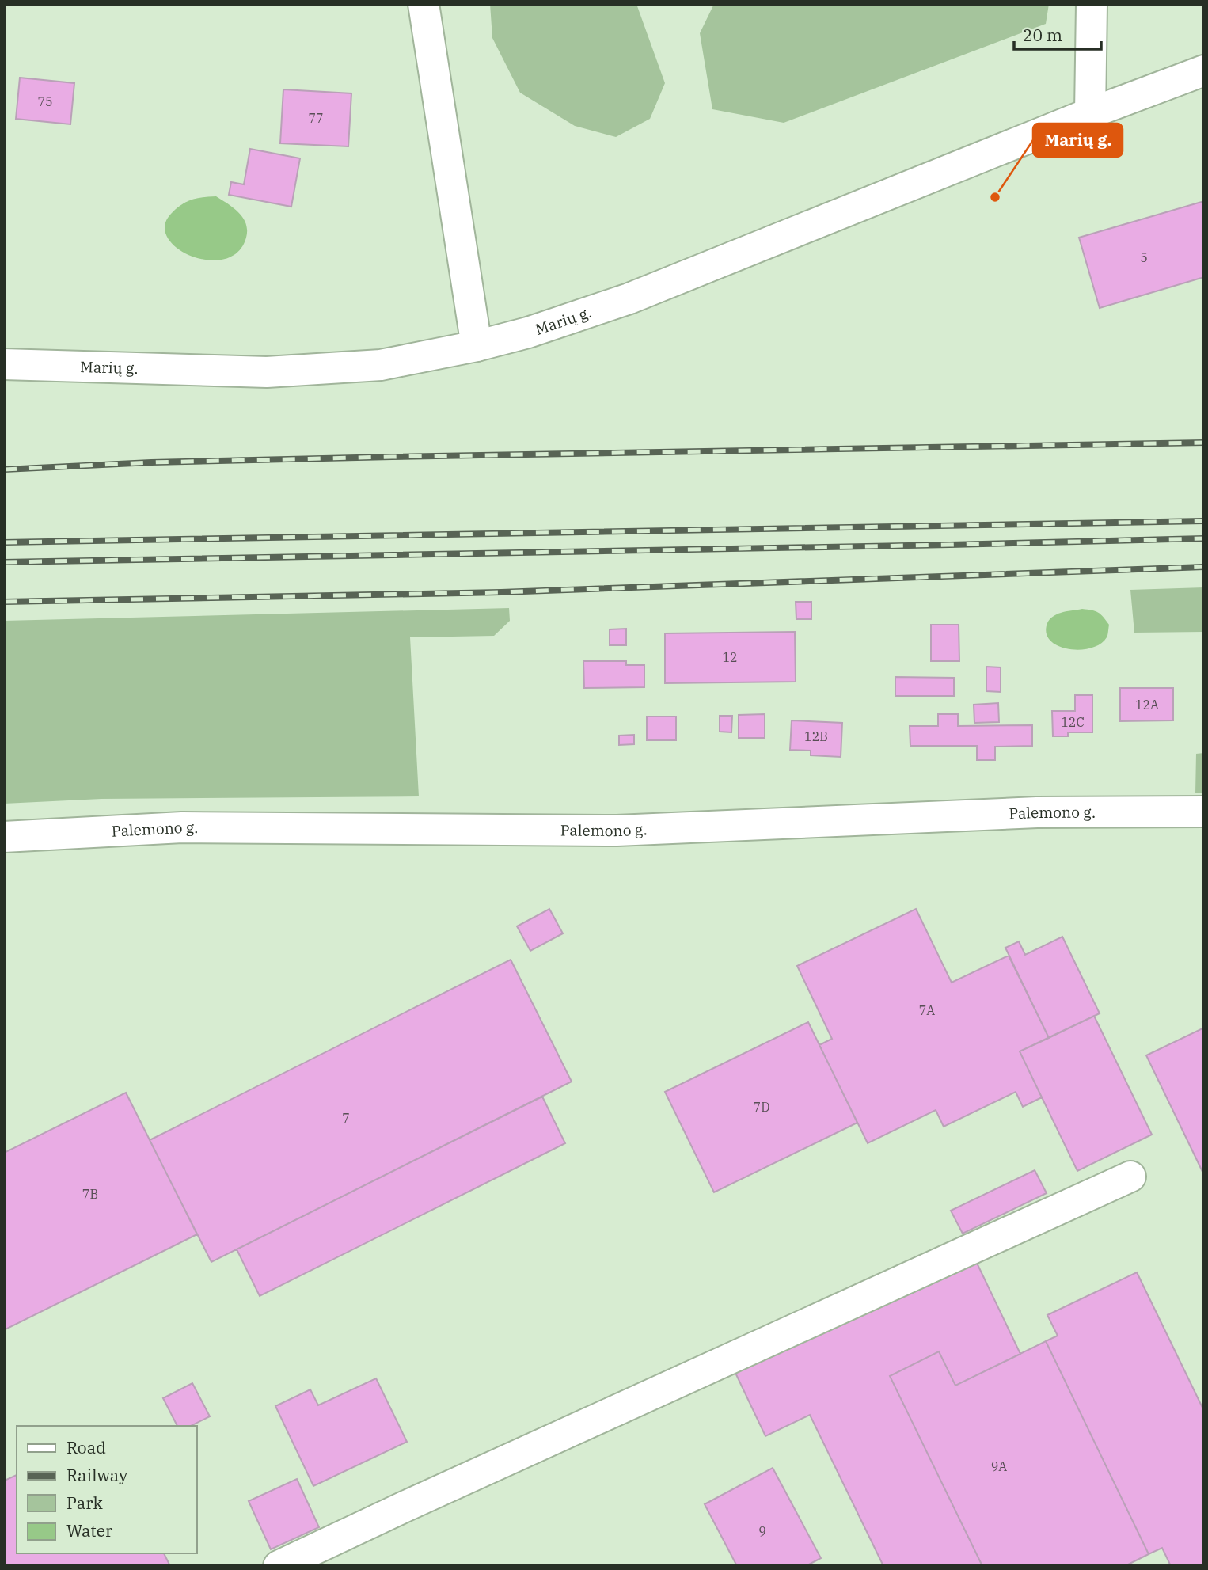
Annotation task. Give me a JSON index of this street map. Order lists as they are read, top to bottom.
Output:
{
  "streets": {
    "street": ["Marių g.", "Palemono g."]
  },
  "places": ["Marių g."],
  "house_numbers": [
    "75",
    "77",
    "5",
    "12",
    "12A",
    "12C",
    "12B",
    "7A",
    "7D",
    "7",
    "7B",
    "9A",
    "9"
  ],
  "legend": [
    "Road",
    "Railway",
    "Park",
    "Water"
  ],
  "scale_bar": "20 m"
}
